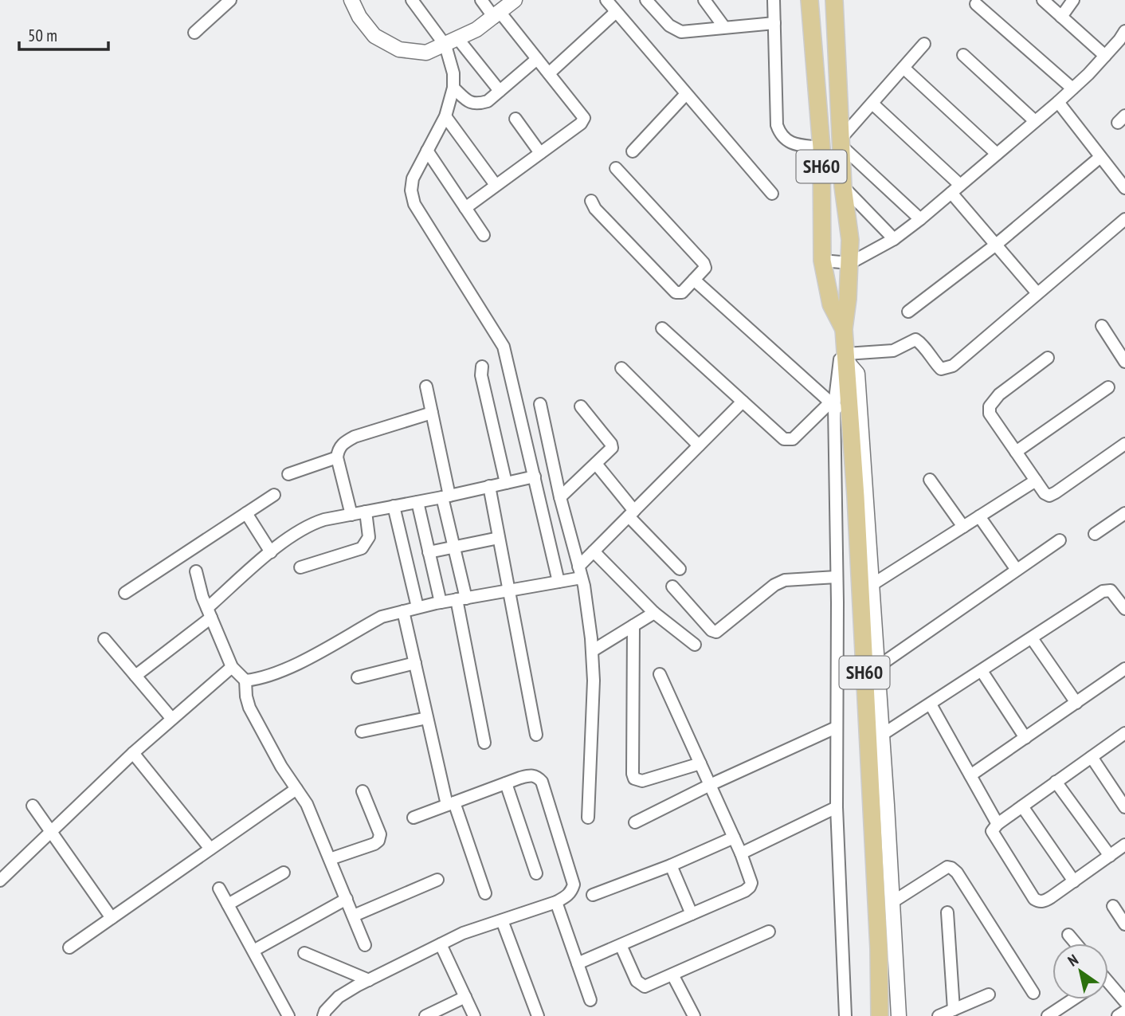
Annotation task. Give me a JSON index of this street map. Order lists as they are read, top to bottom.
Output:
{
  "streets": {
    "main road": ["SH60"]
  },
  "scale_bar": "50 m",
  "north": "top left"
}
